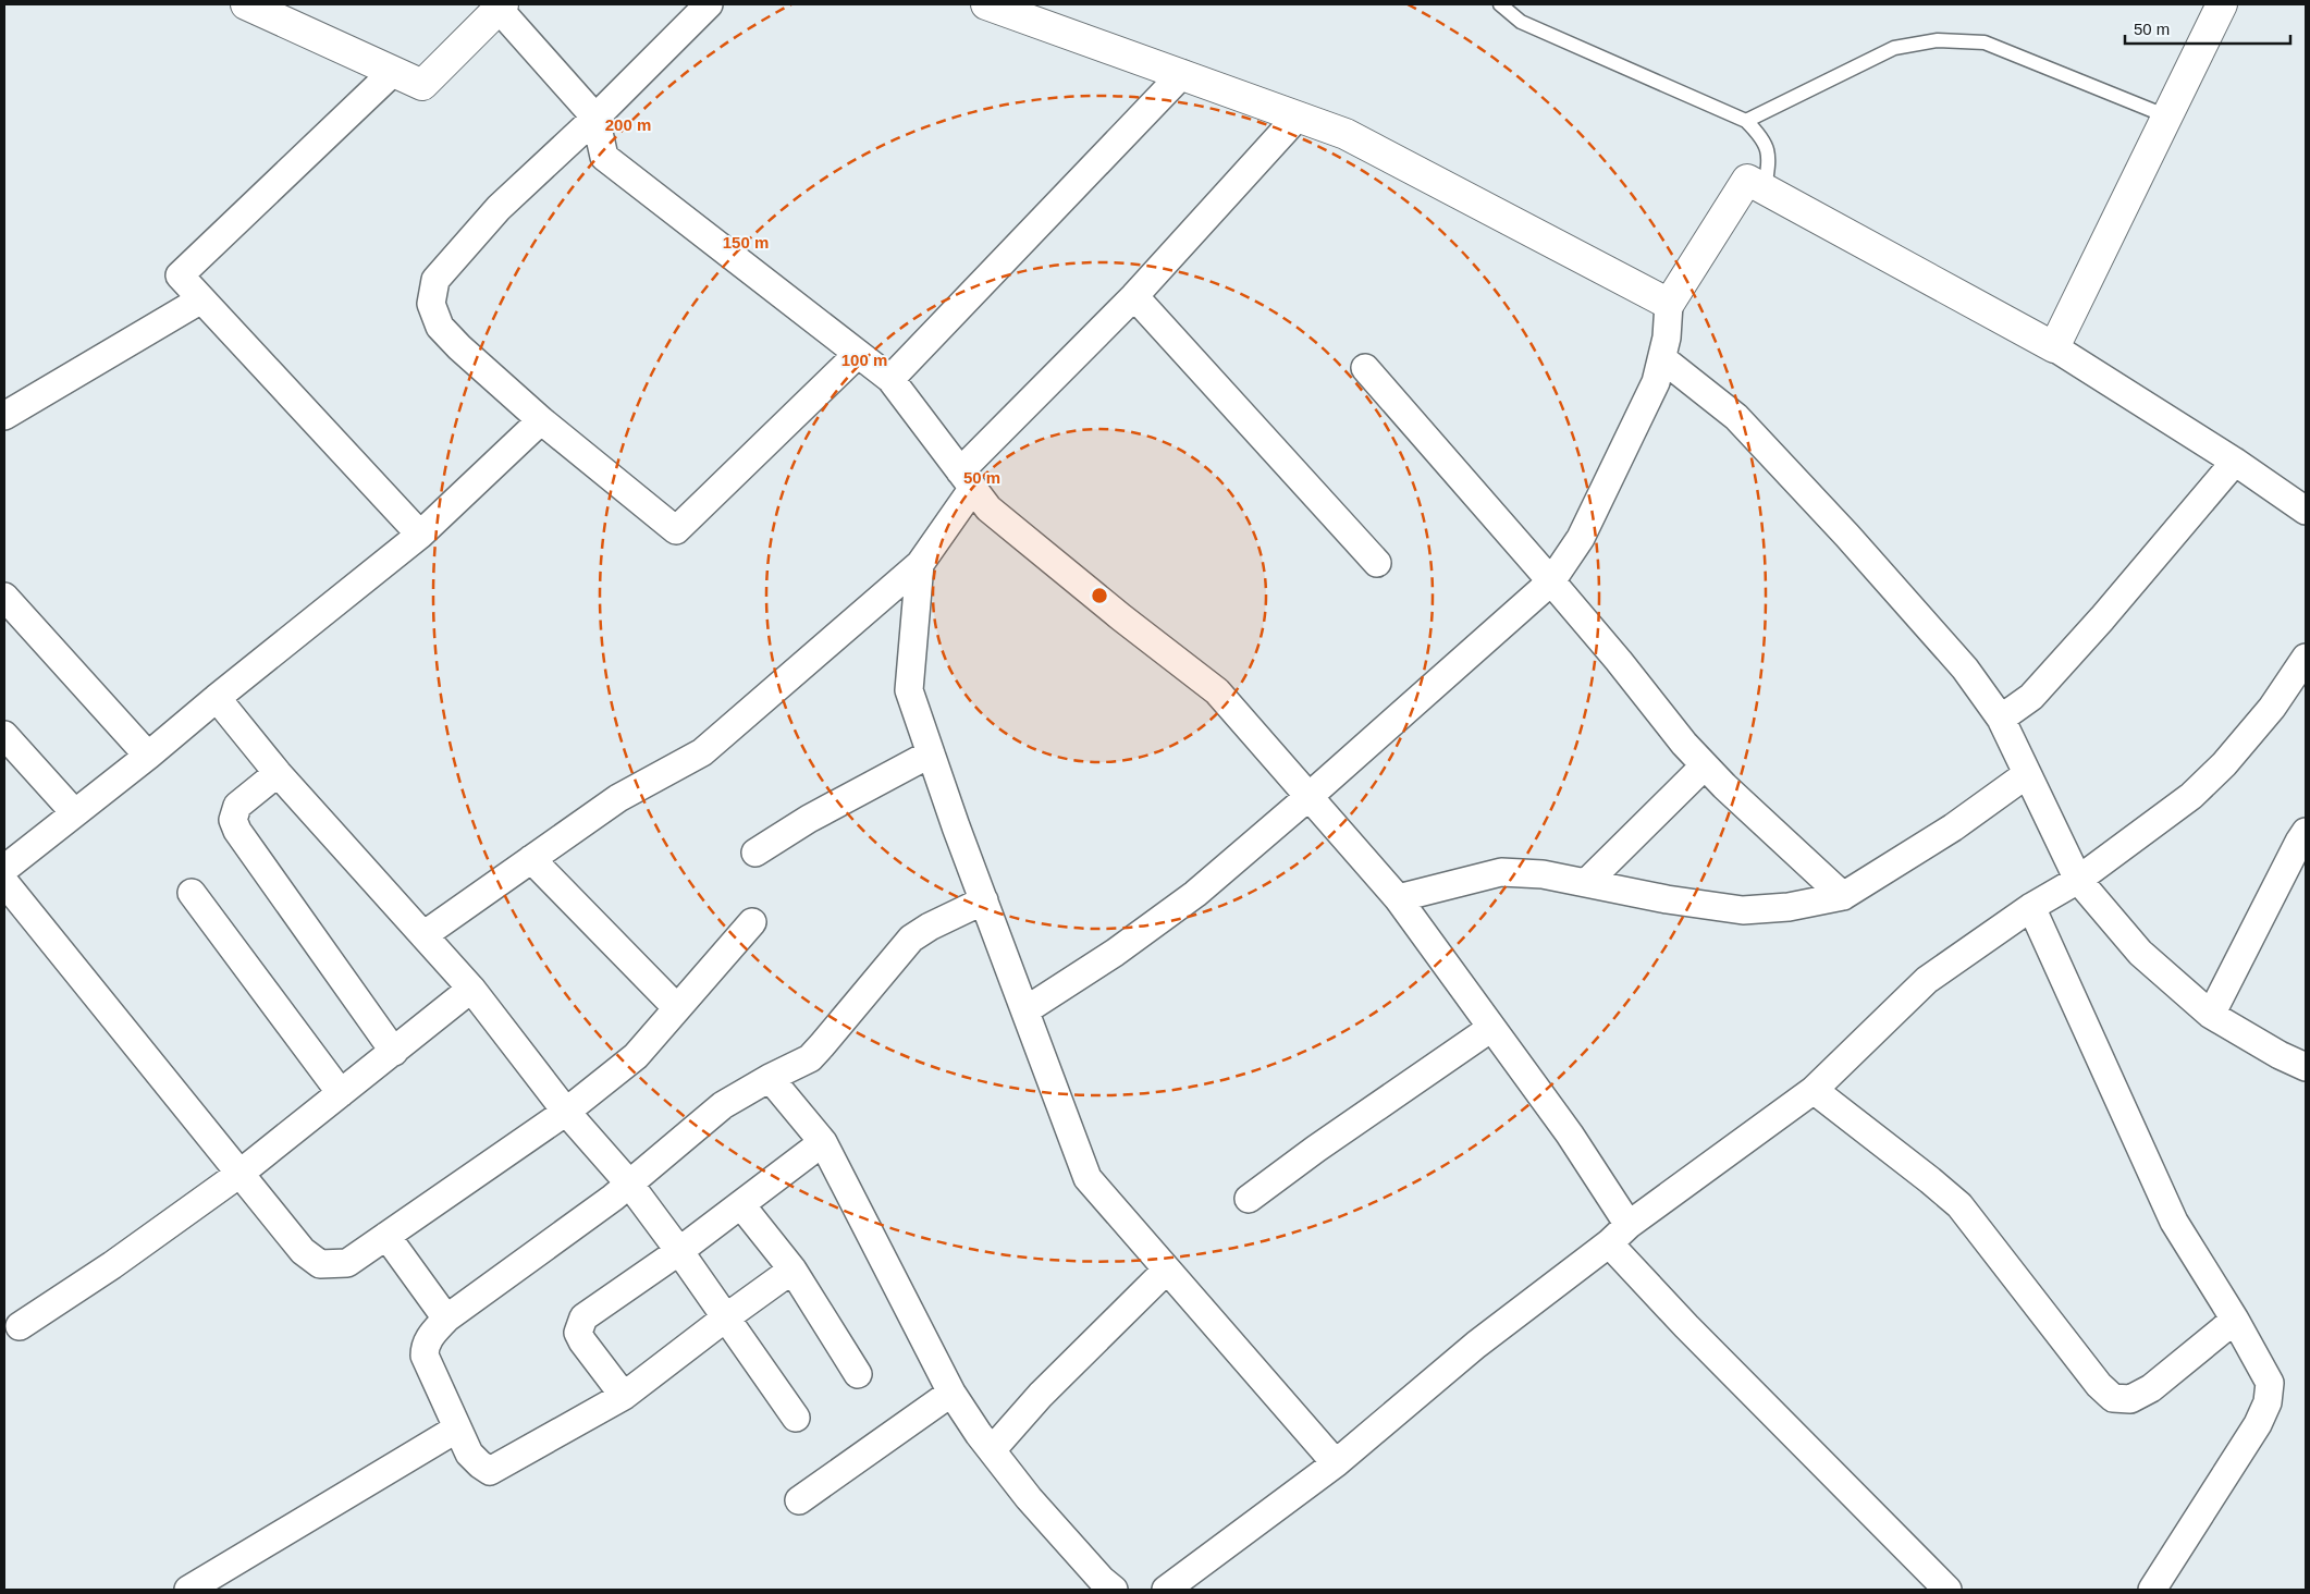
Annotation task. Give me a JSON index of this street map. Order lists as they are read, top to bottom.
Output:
{
  "scale_bar": "50 m",
  "rings": [
    "200 m",
    "150 m",
    "100 m",
    "50 m"
  ]
}
